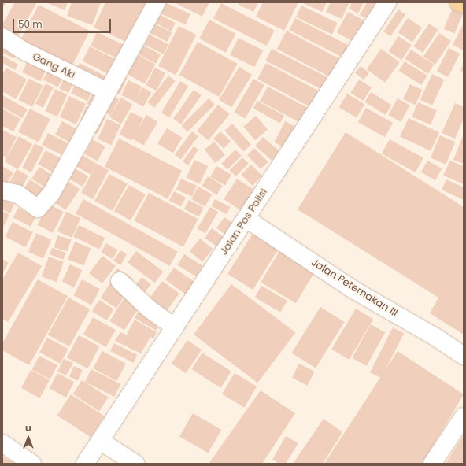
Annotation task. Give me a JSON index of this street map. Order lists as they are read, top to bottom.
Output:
{
  "streets": {
    "street": ["Gang Aki", "Jalan Pos Polisi", "Jalan Peternakan III"]
  },
  "crossings": [
    ["Jalan Pos Polisi", "Jalan Peternakan III"]
  ],
  "scale_bar": "50 m",
  "north": "top"
}
